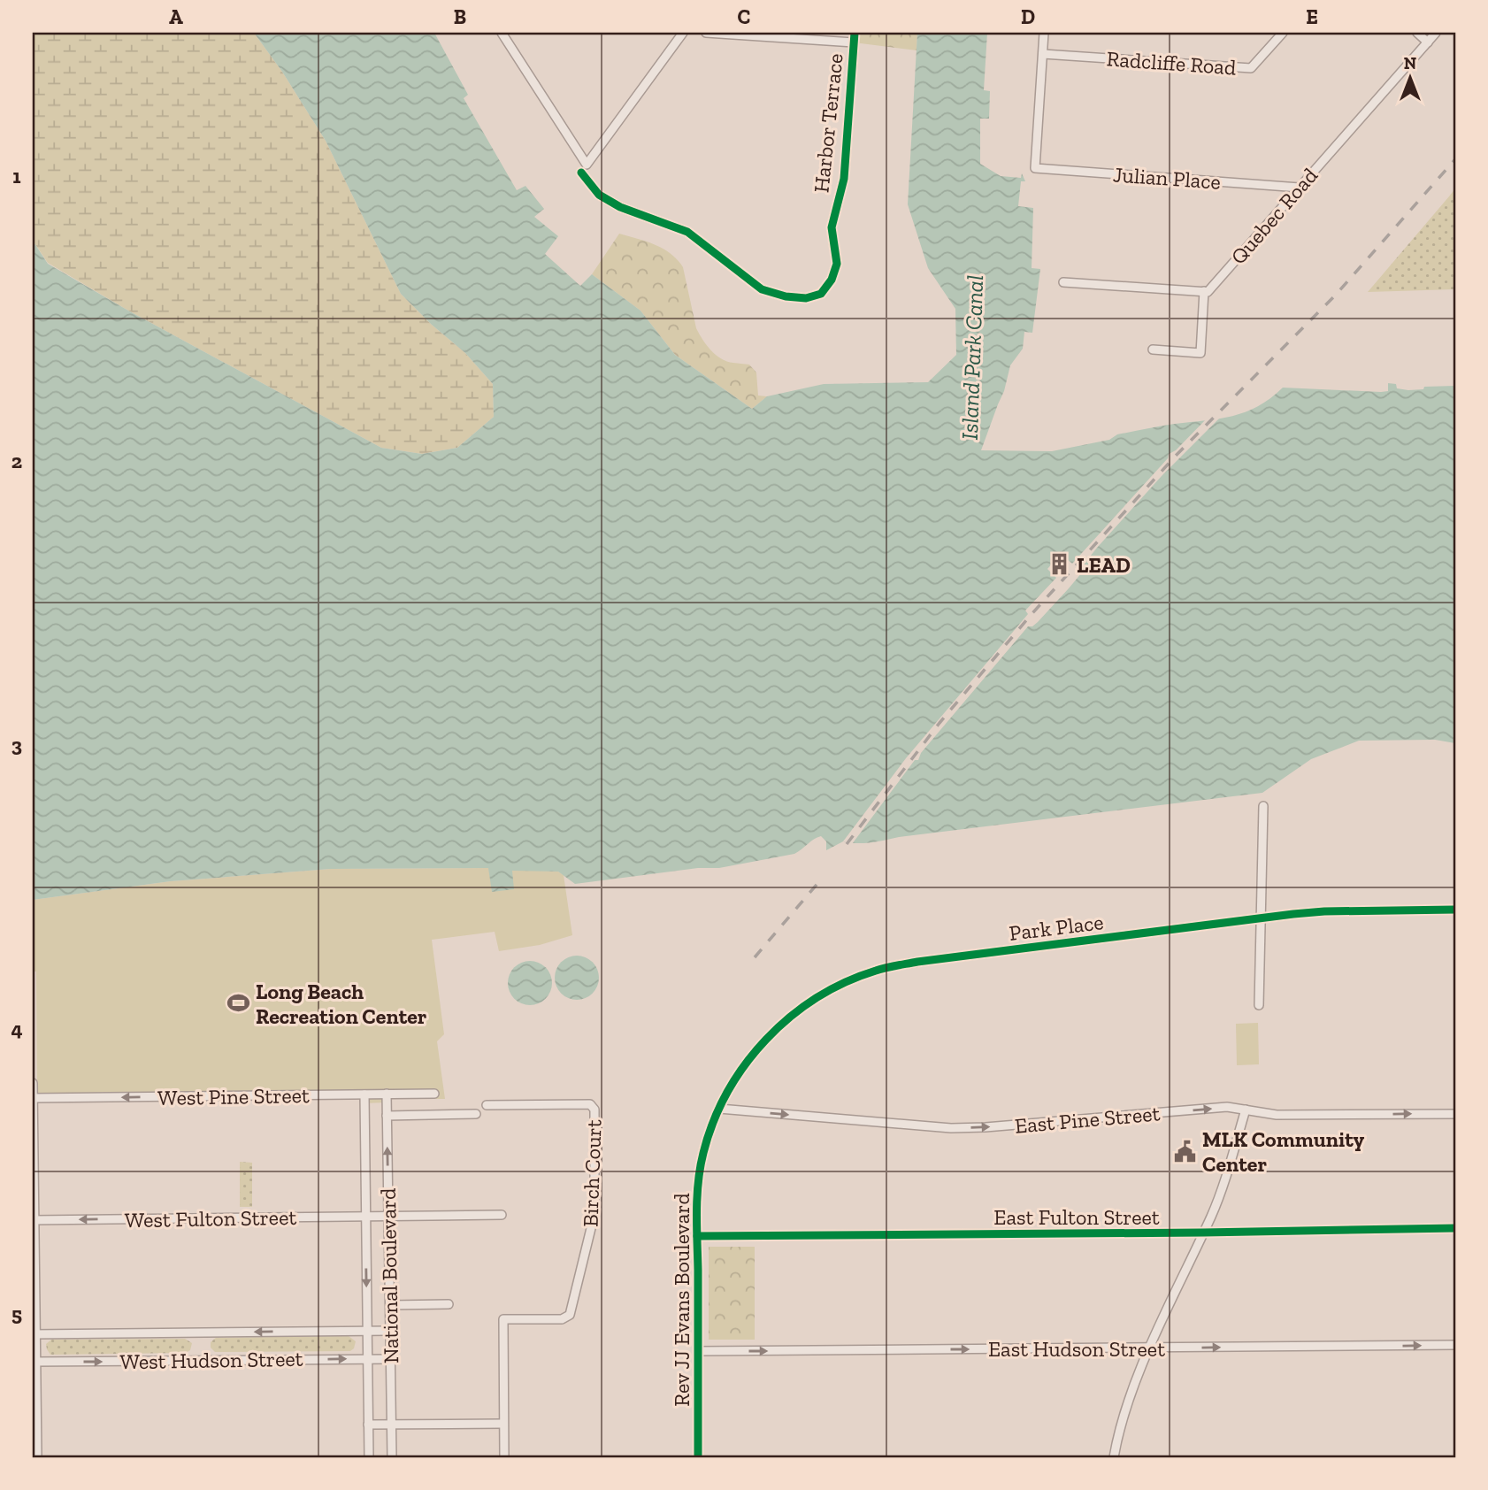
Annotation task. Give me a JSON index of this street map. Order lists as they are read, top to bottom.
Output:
{
  "streets": {
    "street": [
      "Radcliffe Road",
      "Harbor Terrace",
      "Julian Place",
      "Quebec Road",
      "Park Place",
      "West Pine Street",
      "East Pine Street",
      "Birch Court",
      "East Fulton Street",
      "West Fulton Street",
      "National Boulevard",
      "Rev JJ Evans Boulevard",
      "East Hudson Street",
      "West Hudson Street"
    ]
  },
  "crossings": [
    ["Radcliffe Road", "Julian Place"],
    ["Julian Place", "Quebec Road"],
    ["Park Place", "East Pine Street"],
    ["Park Place", "Rev JJ Evans Boulevard"],
    ["West Pine Street", "National Boulevard"],
    ["East Pine Street", "Rev JJ Evans Boulevard"],
    ["East Fulton Street", "Rev JJ Evans Boulevard"],
    ["West Fulton Street", "National Boulevard"],
    ["National Boulevard", "West Hudson Street"],
    ["Rev JJ Evans Boulevard", "East Hudson Street"]
  ],
  "one_way": [
    "West Pine Street",
    "East Pine Street",
    "West Fulton Street",
    "East Hudson Street"
  ],
  "water": ["Island Park Canal"],
  "places": {
    "building": ["LEAD"],
    "sports": ["Long Beach Recreation Center"],
    "public building": ["MLK Community Center"]
  },
  "north": "top",
  "grid": {
    "columns": [
      "A",
      "B",
      "C",
      "D",
      "E"
    ],
    "rows": [
      "1",
      "2",
      "3",
      "4",
      "5"
    ]
  }
}
